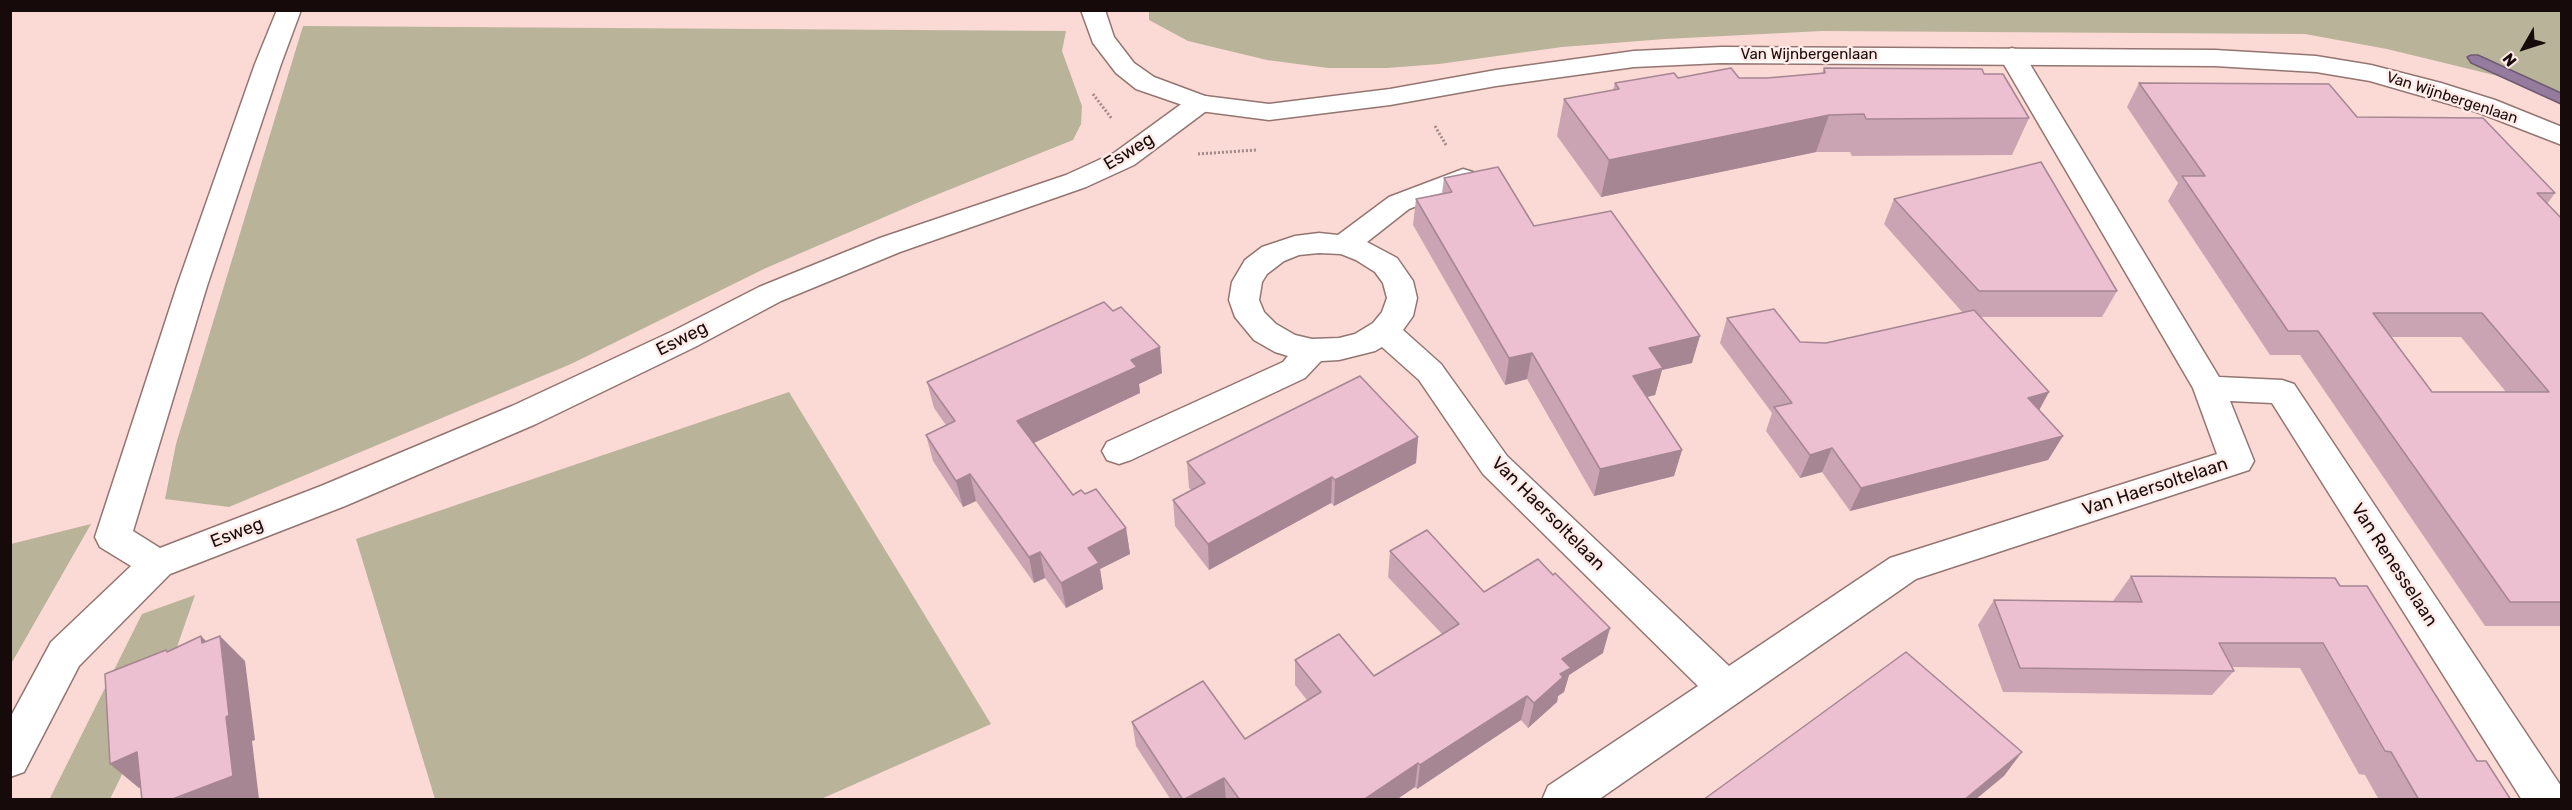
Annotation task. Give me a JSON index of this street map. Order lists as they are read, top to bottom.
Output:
{
  "streets": {
    "street": [
      "Van Wijnbergenlaan",
      "Esweg",
      "Van Haersoltelaan",
      "Van Renesselaan"
    ]
  },
  "crossings": [
    ["Van Wijnbergenlaan", "Esweg"],
    ["Van Wijnbergenlaan", "Van Haersoltelaan"],
    ["Van Haersoltelaan", "Van Renesselaan"]
  ],
  "north": "bottom left"
}
